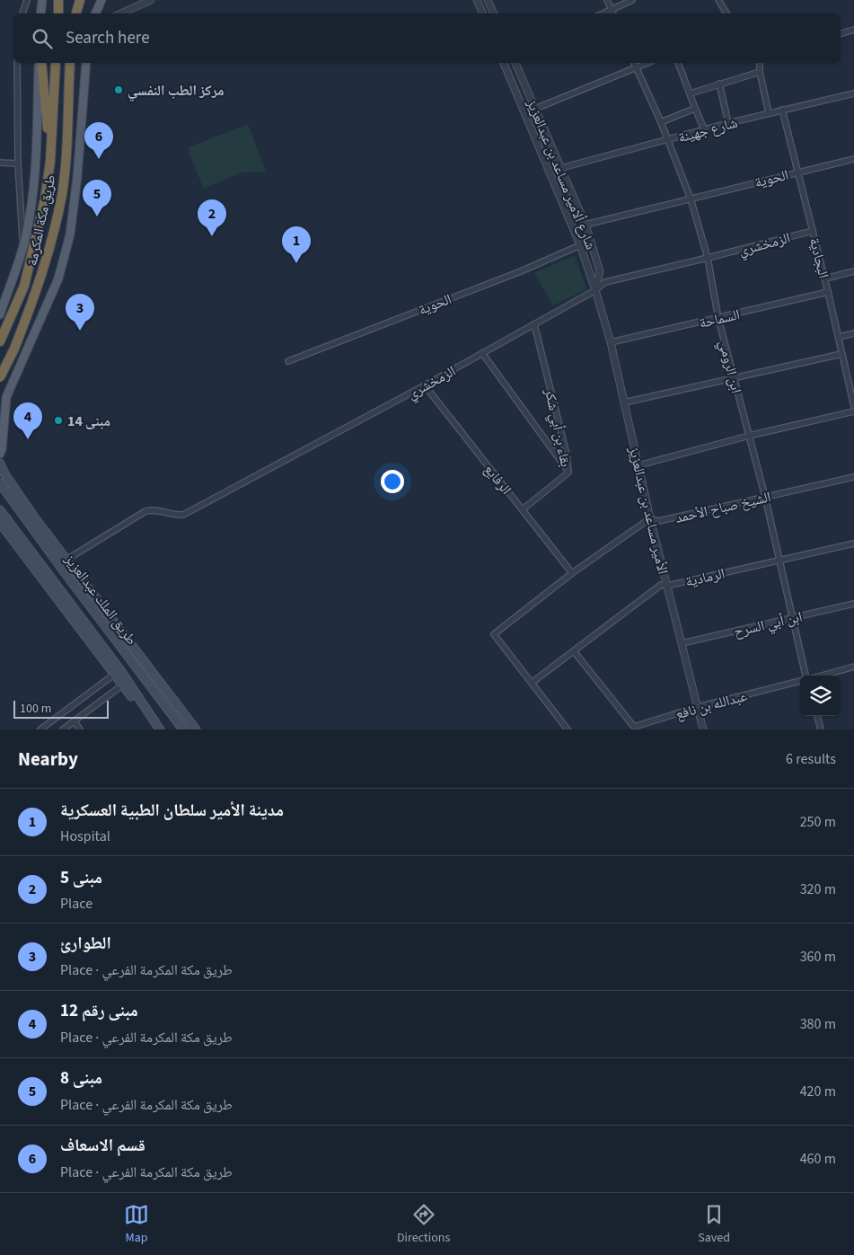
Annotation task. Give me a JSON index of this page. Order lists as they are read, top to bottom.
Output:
{
  "streets": {
    "highway": ["طريق مكة المكرمة"],
    "main road": ["طريق الملك عبدالعزيز"],
    "street": [
      "شارع جهينة",
      "شارع ألامير مساعد بن عبدالعزيز",
      "الحوية",
      "الزمخشري",
      "البجادية",
      "السماحة",
      "ابن الرومي",
      "بقاء بن أبي شكر",
      "الرفايع",
      "الشيخ صباح الأحمد",
      "الأمير مساعد بن عبدالعزيز",
      "الرمادية",
      "ابن أبي السرح",
      "عبدالله بن نافع"
    ]
  },
  "crossings": [
    ["شارع جهينة", "شارع ألامير مساعد بن عبدالعزيز"],
    ["شارع جهينة", "البجادية"],
    ["شارع جهينة", "ابن الرومي"],
    ["شارع ألامير مساعد بن عبدالعزيز", "الحوية"],
    ["شارع ألامير مساعد بن عبدالعزيز", "الزمخشري"],
    ["شارع ألامير مساعد بن عبدالعزيز", "الأمير مساعد بن عبدالعزيز"],
    ["الحوية", "البجادية"],
    ["الحوية", "ابن الرومي"],
    ["الحوية", "الأمير مساعد بن عبدالعزيز"],
    ["الزمخشري", "البجادية"],
    ["الزمخشري", "ابن الرومي"],
    ["الزمخشري", "بقاء بن أبي شكر"],
    ["الزمخشري", "الرفايع"],
    ["الزمخشري", "الأمير مساعد بن عبدالعزيز"],
    ["البجادية", "السماحة"],
    ["السماحة", "ابن الرومي"],
    ["السماحة", "الأمير مساعد بن عبدالعزيز"],
    ["ابن الرومي", "الشيخ صباح الأحمد"],
    ["ابن الرومي", "الرمادية"],
    ["ابن الرومي", "ابن أبي السرح"],
    ["بقاء بن أبي شكر", "الرفايع"],
    ["الشيخ صباح الأحمد", "الأمير مساعد بن عبدالعزيز"],
    ["الأمير مساعد بن عبدالعزيز", "الرمادية"],
    ["الأمير مساعد بن عبدالعزيز", "ابن أبي السرح"],
    ["الأمير مساعد بن عبدالعزيز", "عبدالله بن نافع"],
    ["الرمادية", "عبدالله بن نافع"]
  ],
  "places": ["مركز الطب النفسي", "مبنى 14"],
  "scale_bar": "100 m",
  "page": {
    "search": "Search here",
    "pins": [
      "6",
      "5",
      "2",
      "1",
      "3",
      "4"
    ],
    "scale": "100 m",
    "heading": ["Nearby", "6 results"],
    "list": [
      {
        "mark": "1",
        "name": "مدينة الأمير سلطان الطبية العسكرية",
        "note": "Hospital",
        "value": "250 m"
      },
      {
        "mark": "2",
        "name": "مبنى 5",
        "note": "Place",
        "value": "320 m"
      },
      {
        "mark": "3",
        "name": "الطوارئ",
        "note": "Place · طريق مكة المكرمة الفرعي",
        "value": "360 m"
      },
      {
        "mark": "4",
        "name": "مبنى رقم 12",
        "note": "Place · طريق مكة المكرمة الفرعي",
        "value": "380 m"
      },
      {
        "mark": "5",
        "name": "مبنى 8",
        "note": "Place · طريق مكة المكرمة الفرعي",
        "value": "420 m"
      },
      {
        "mark": "6",
        "name": "قسم الاسعاف",
        "note": "Place · طريق مكة المكرمة الفرعي",
        "value": "460 m"
      }
    ],
    "nav": ["Map", "Directions", "Saved"]
  }
}
